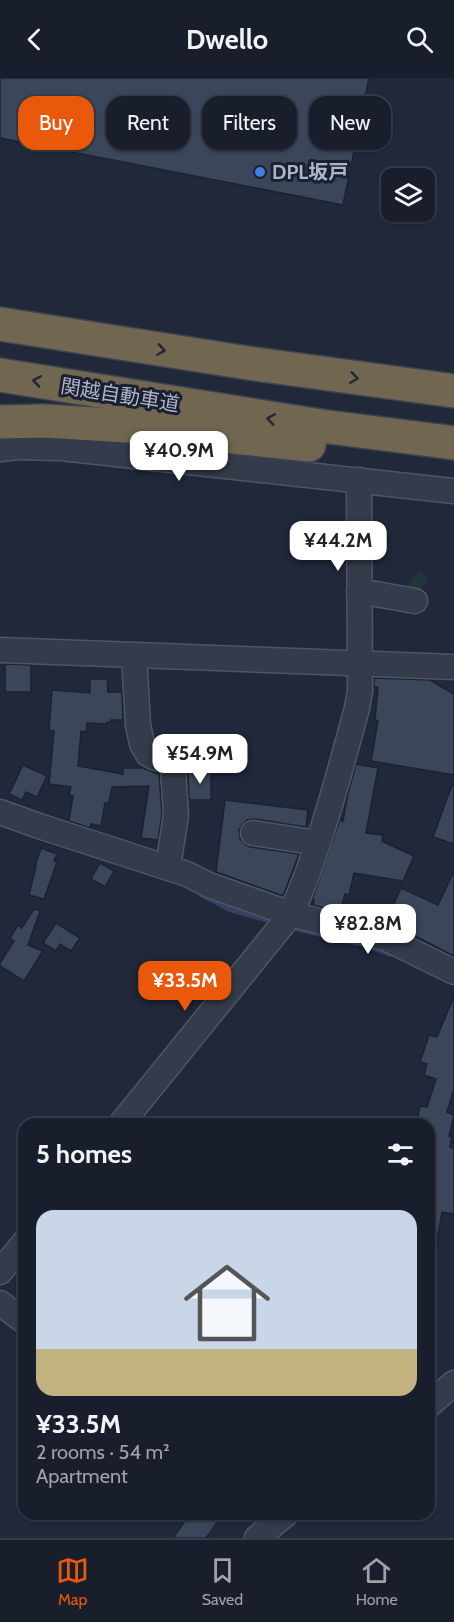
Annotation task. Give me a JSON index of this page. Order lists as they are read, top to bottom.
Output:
{
  "streets": {
    "highway": ["関越自動車道"]
  },
  "places": ["DPL坂戸"],
  "page": {
    "header": "Dwello",
    "chip": [
      "Buy",
      "Rent",
      "Filters",
      "New"
    ],
    "price": [
      "¥40.9M",
      "¥44.2M",
      "¥54.9M",
      "¥82.8M",
      "¥33.5M"
    ],
    "heading": "5 homes",
    "list": [
      {
        "name": "¥33.5M",
        "note": "2 rooms · 54 m² · Apartment"
      }
    ],
    "tabs": ["Map", "Saved", "Home"]
  }
}
